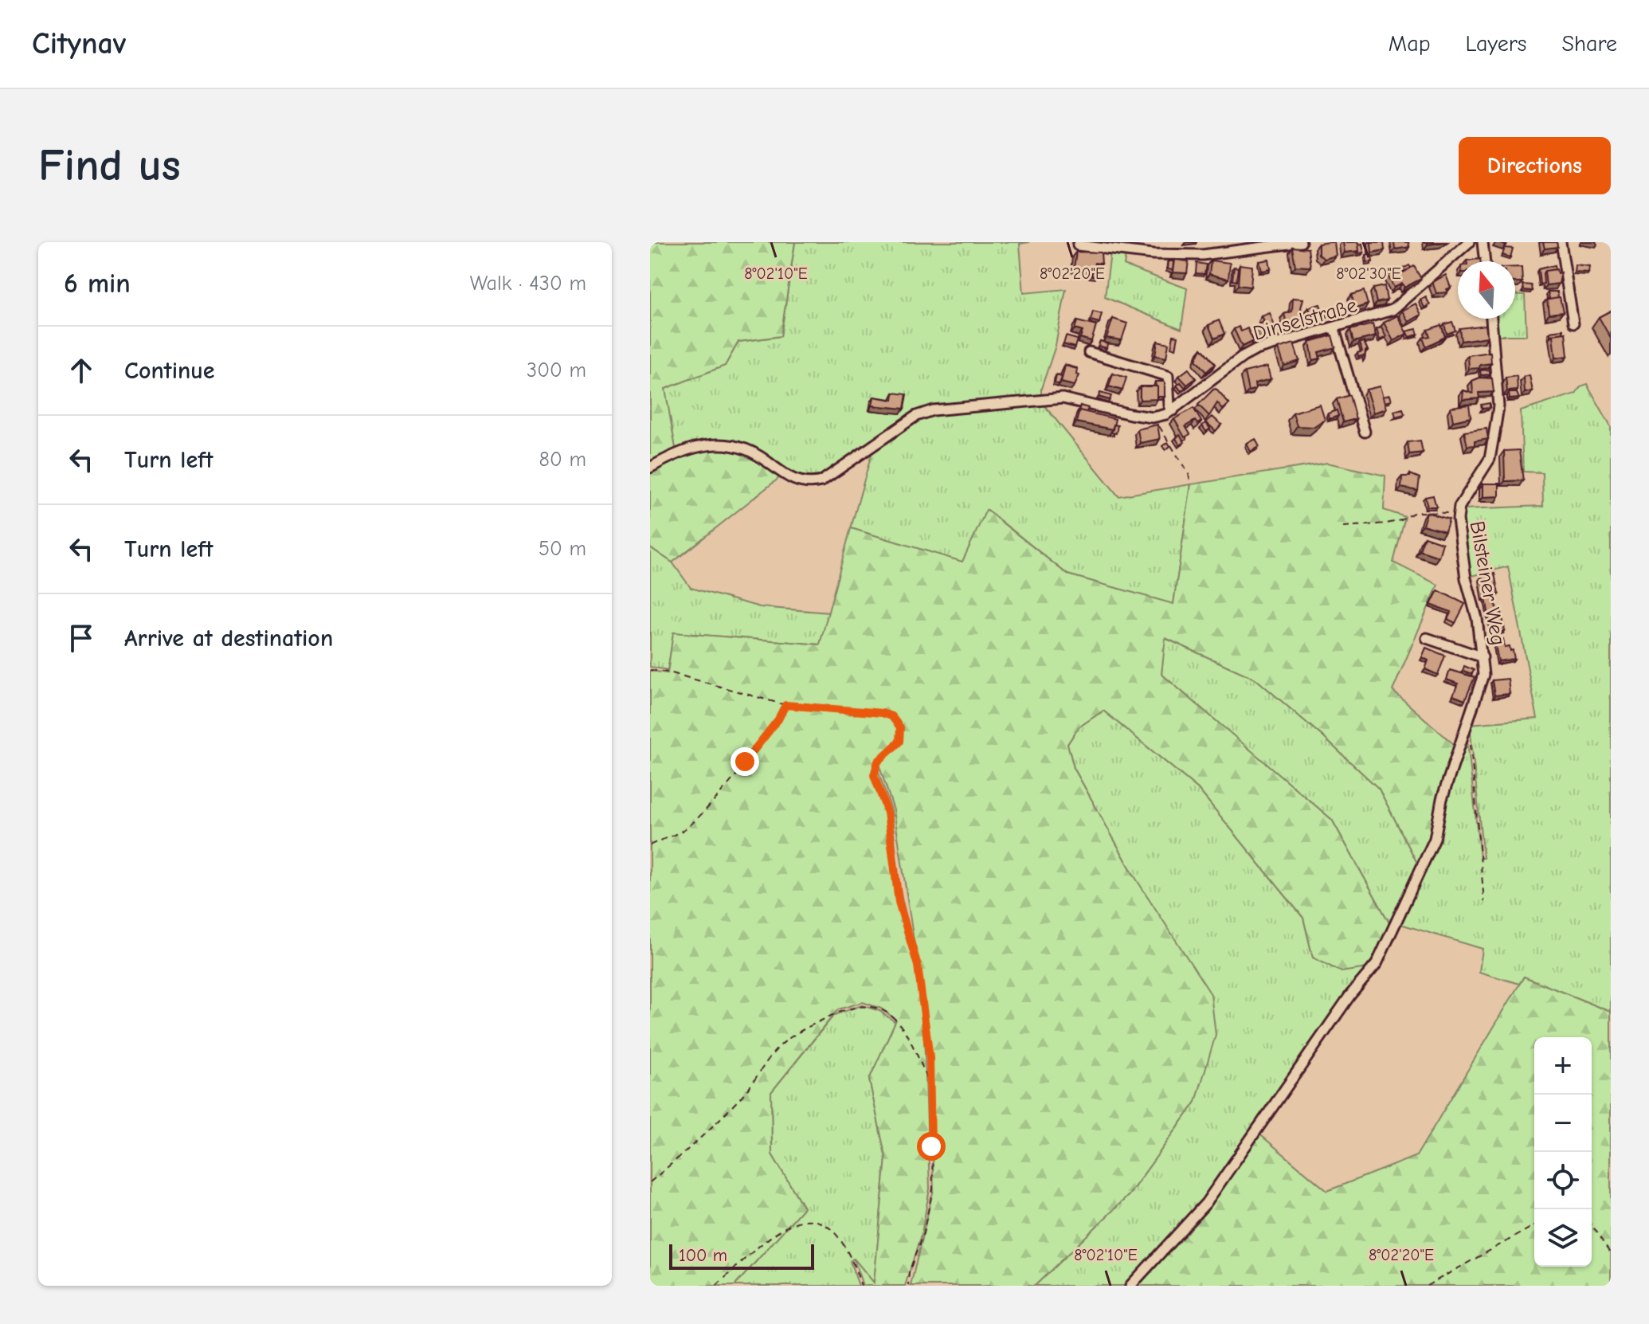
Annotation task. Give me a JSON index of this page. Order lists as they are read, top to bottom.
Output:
{
  "streets": {
    "street": ["Dinselstraße", "Bilsteiner Weg"]
  },
  "scale_bar": "100 m",
  "north": "top",
  "page": {
    "header": "Citynav",
    "nav": ["Map", "Layers", "Share"],
    "buttons": "Directions",
    "title": "Find us",
    "heading": ["6 min", "Walk · 430 m"],
    "list": [
      ["Continue", "300 m"],
      ["Turn left", "80 m"],
      ["Turn left", "50 m"],
      "Arrive at destination"
    ],
    "map_buttons": ["+", "−"],
    "scale": "100 m"
  },
  "coordinates": ["8°02'10\"E", "8°02'20\"E", "8°02'30\"E"]
}
